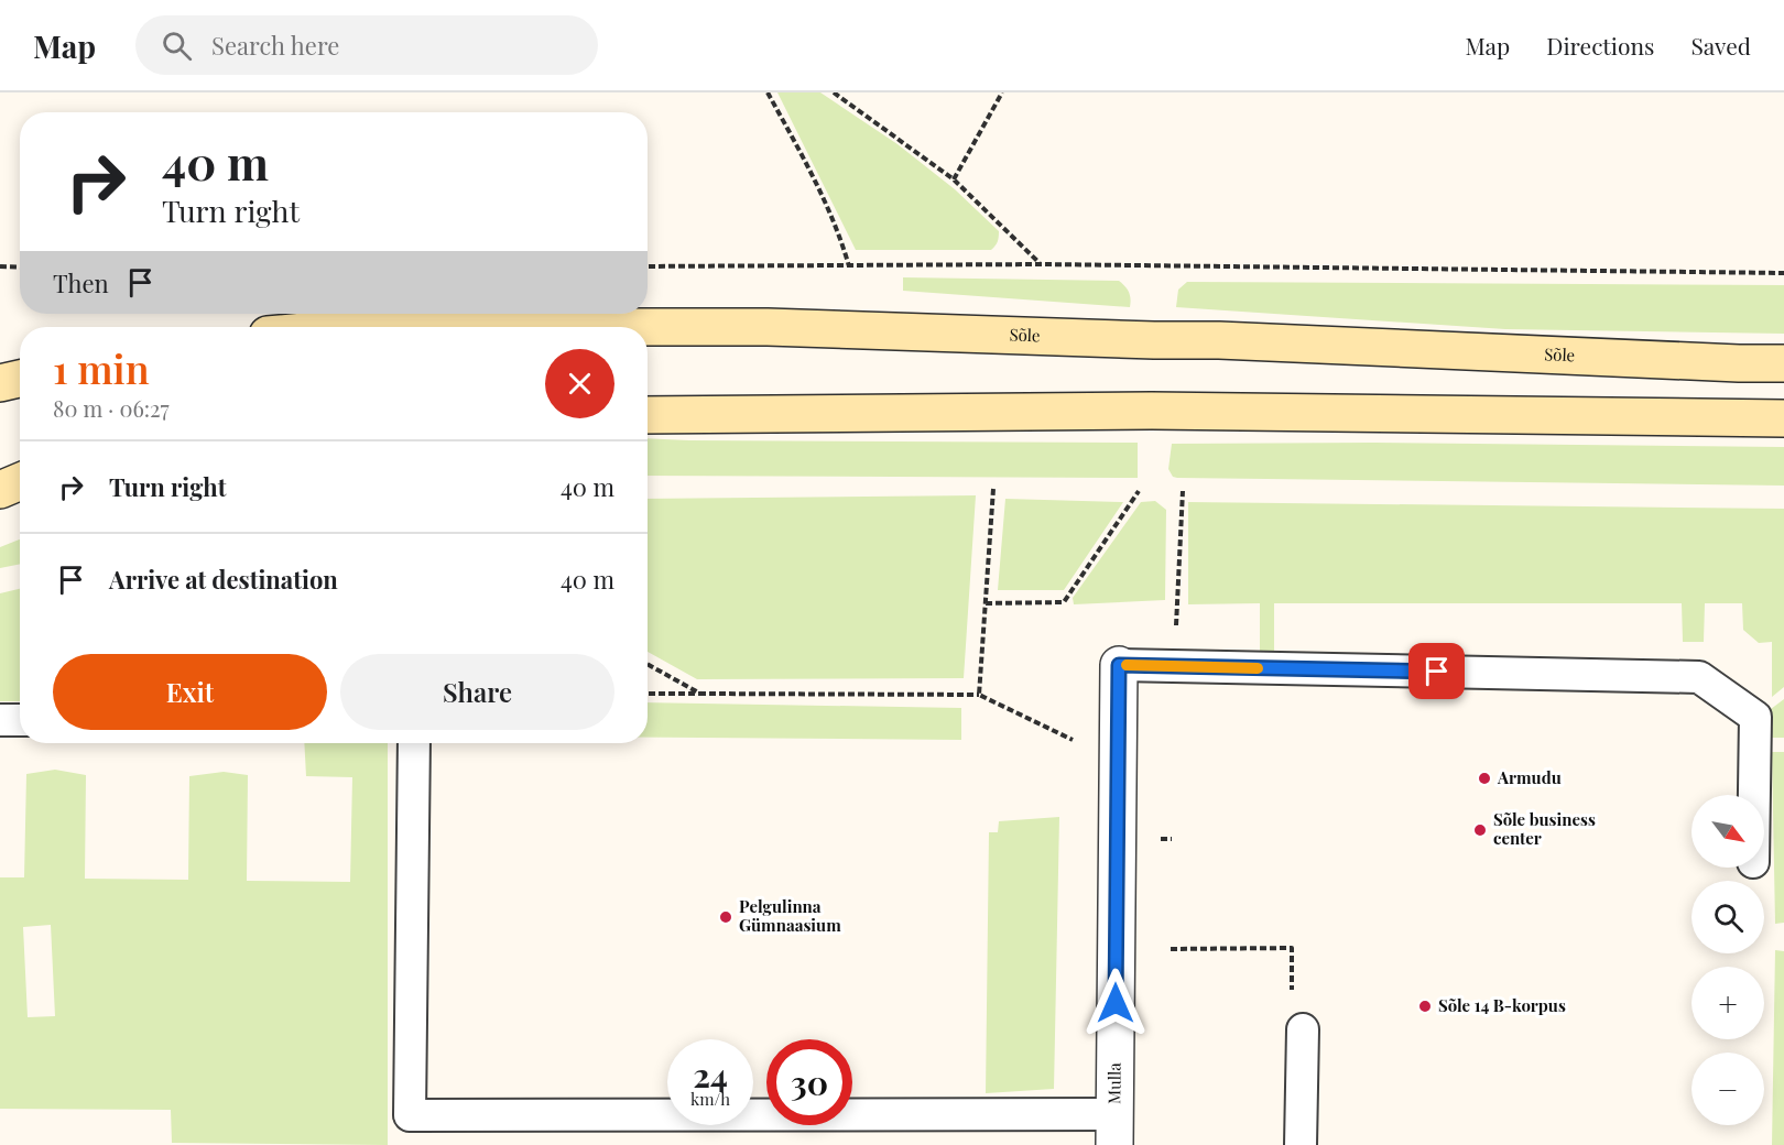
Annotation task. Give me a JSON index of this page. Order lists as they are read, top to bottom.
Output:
{
  "streets": {
    "main road": ["Sõle"],
    "street": ["Mulla"]
  },
  "places": [
    "Armudu",
    "Sõle business center",
    "Pelgulinna Gümnaasium",
    "Sõle 14 B-korpus"
  ],
  "north": "bottom right",
  "page": {
    "header": "Map",
    "search": "Search here",
    "nav": ["Map", "Directions", "Saved"],
    "turn": ["40 m", "Turn right"],
    "then": "Then",
    "heading": ["1 min", "80 m · 06:27"],
    "list": [
      {
        "name": "Turn right",
        "value": "40 m"
      },
      {
        "name": "Arrive at destination",
        "value": "40 m"
      }
    ],
    "buttons": ["Exit", "Share"],
    "map_buttons": ["+", "−"],
    "speed": "24 km/h",
    "limit": "30"
  }
}
